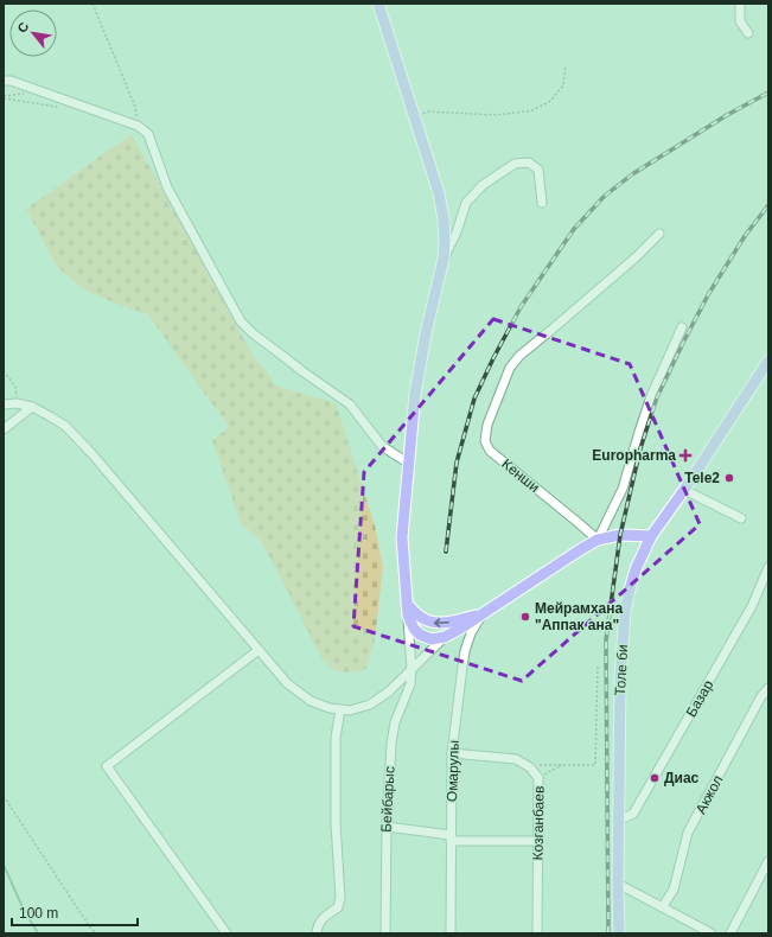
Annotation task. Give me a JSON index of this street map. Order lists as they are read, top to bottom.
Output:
{
  "streets": {
    "main road": ["Толе би"],
    "street": [
      "Кенши",
      "Базар",
      "Омарулы",
      "Акжол",
      "Бейбарыс",
      "Козганбаев"
    ]
  },
  "crossings": [
    ["Толе би", "Базар"],
    ["Омарулы", "Козганбаев"]
  ],
  "places": {
    "health": ["Europharma"],
    "other": ["Tele2", "Мейрамхана \"Аппак ана\"", "Диас"]
  },
  "scale_bar": "100 m",
  "north": "top left"
}
